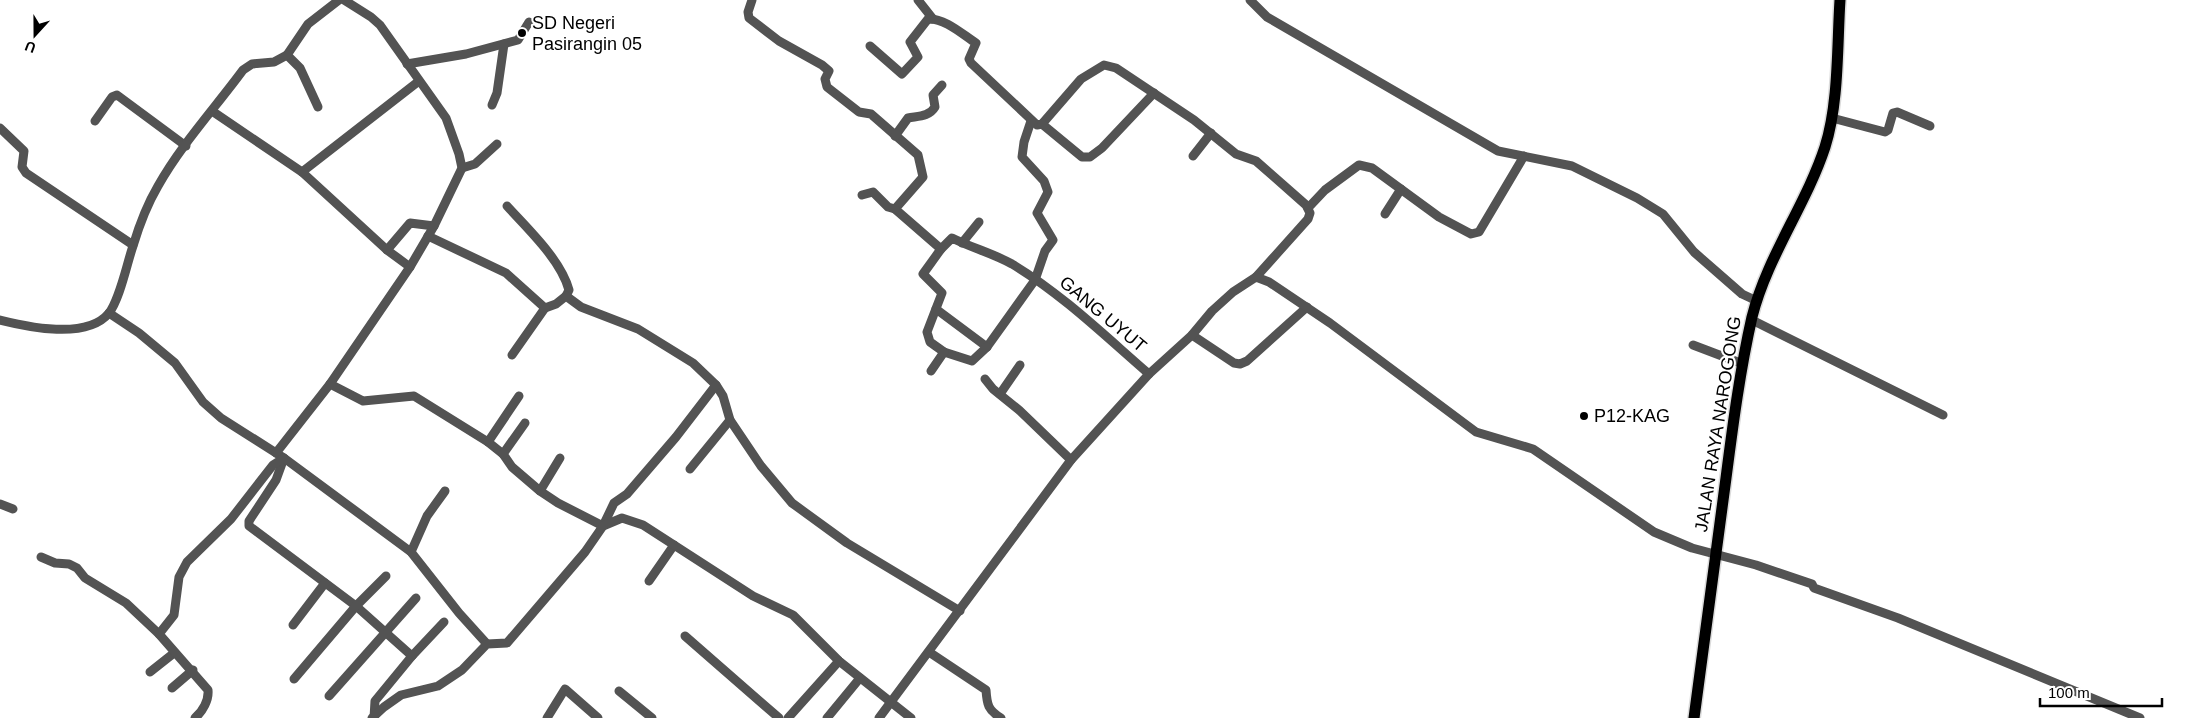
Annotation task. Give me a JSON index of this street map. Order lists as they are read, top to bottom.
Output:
{
  "streets": {
    "main road": ["JALAN RAYA NAROGONG"],
    "street": ["GANG UYUT"]
  },
  "places": ["SD Negeri Pasirangin 05", "P12-KAG"],
  "scale_bar": "100 m",
  "north": "bottom"
}
